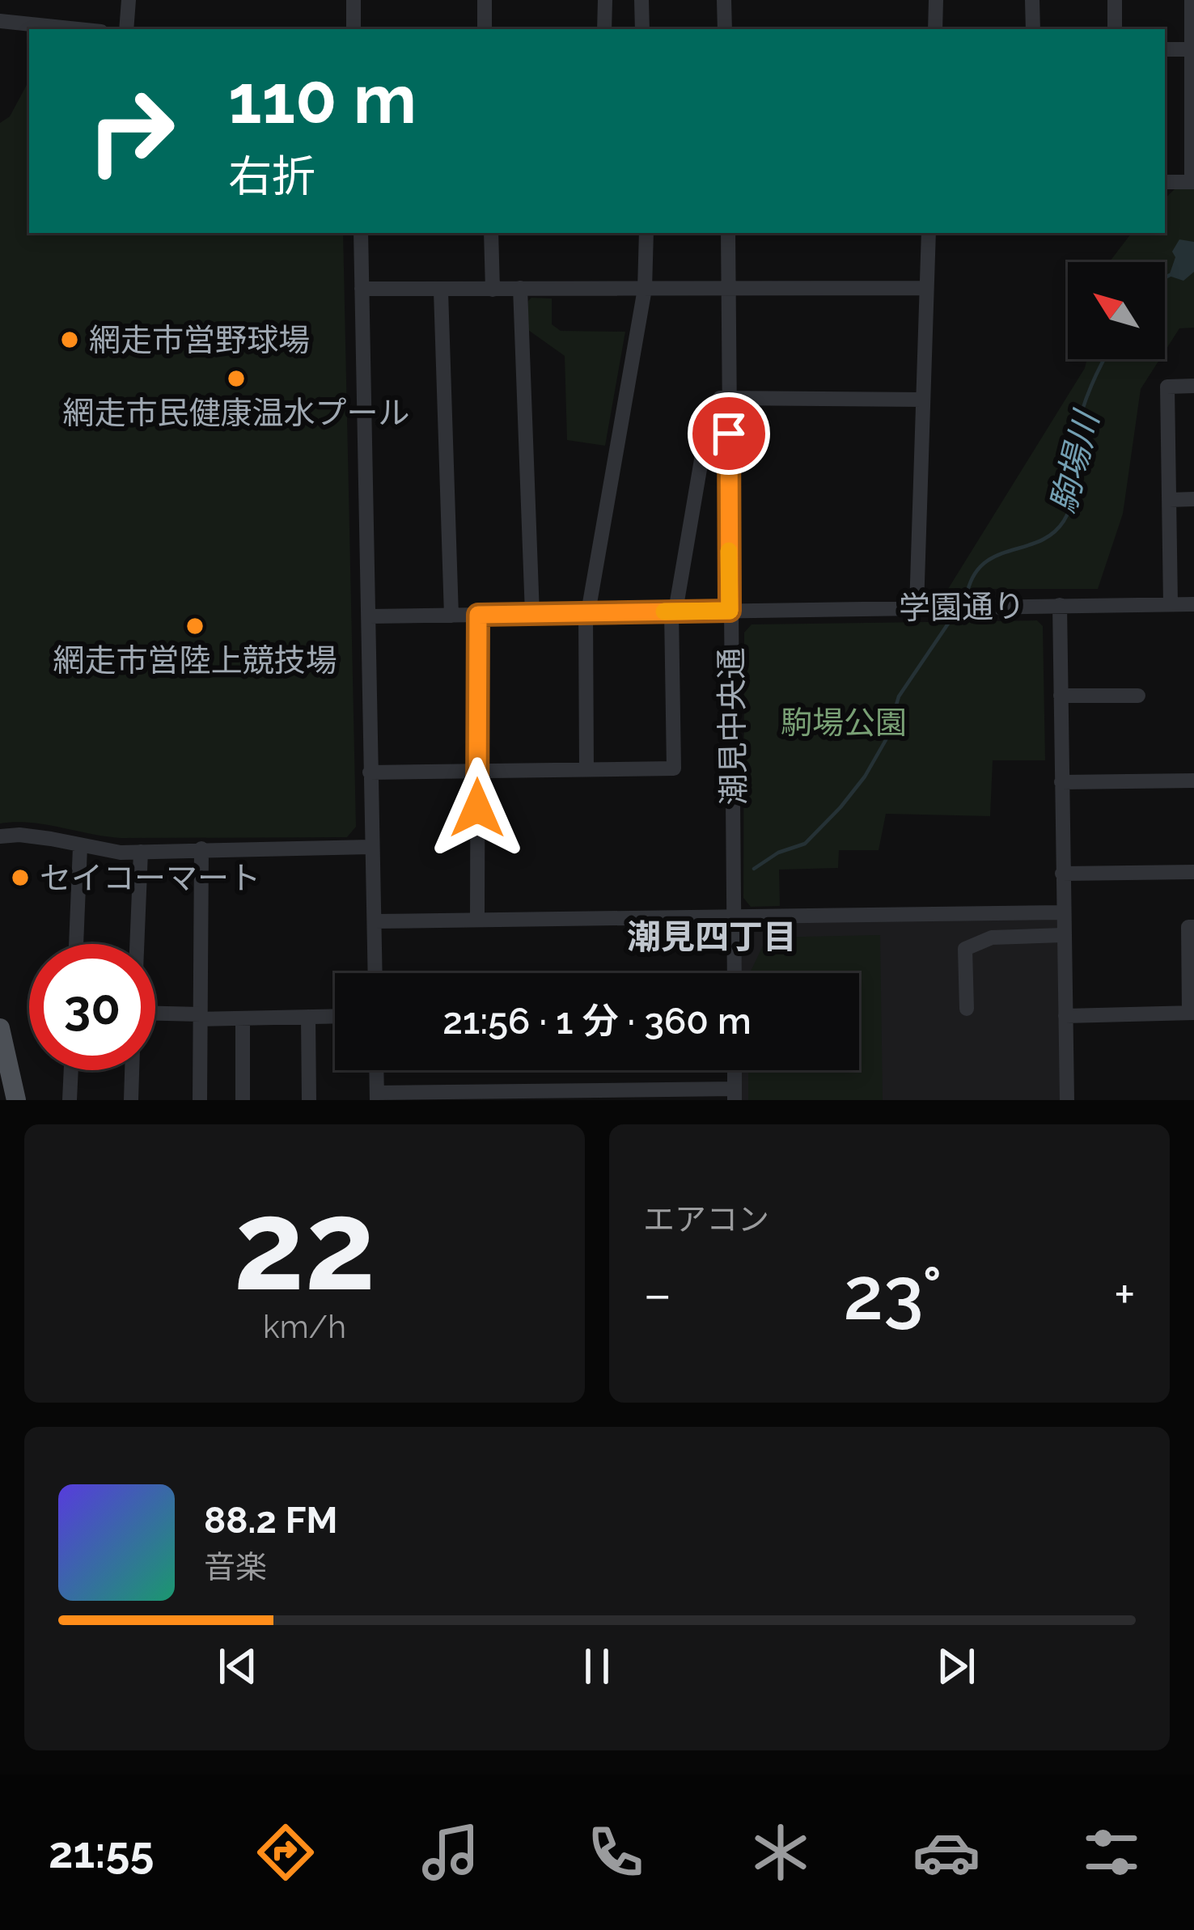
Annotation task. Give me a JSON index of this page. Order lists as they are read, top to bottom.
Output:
{
  "streets": {
    "street": ["学園通り", "潮見中央通"]
  },
  "crossings": [
    ["学園通り", "潮見中央通"]
  ],
  "districts": ["潮見四丁目"],
  "water": ["駒場川"],
  "parks": ["駒場公園"],
  "places": [
    "網走市営野球場",
    "網走市民健康温水プール",
    "網走市営陸上競技場",
    "セイコーマート"
  ],
  "north": "top left",
  "page": {
    "turn": ["110 m", "右折"],
    "limit": "30",
    "trip": "21:56 · 1 分 · 360 m",
    "tile": [
      ["22", "km/h"],
      "エアコン"
    ],
    "heat": ["−", "23°", "+"],
    "song": ["88.2 FM", "音楽"],
    "tabs": "21:55"
  }
}
